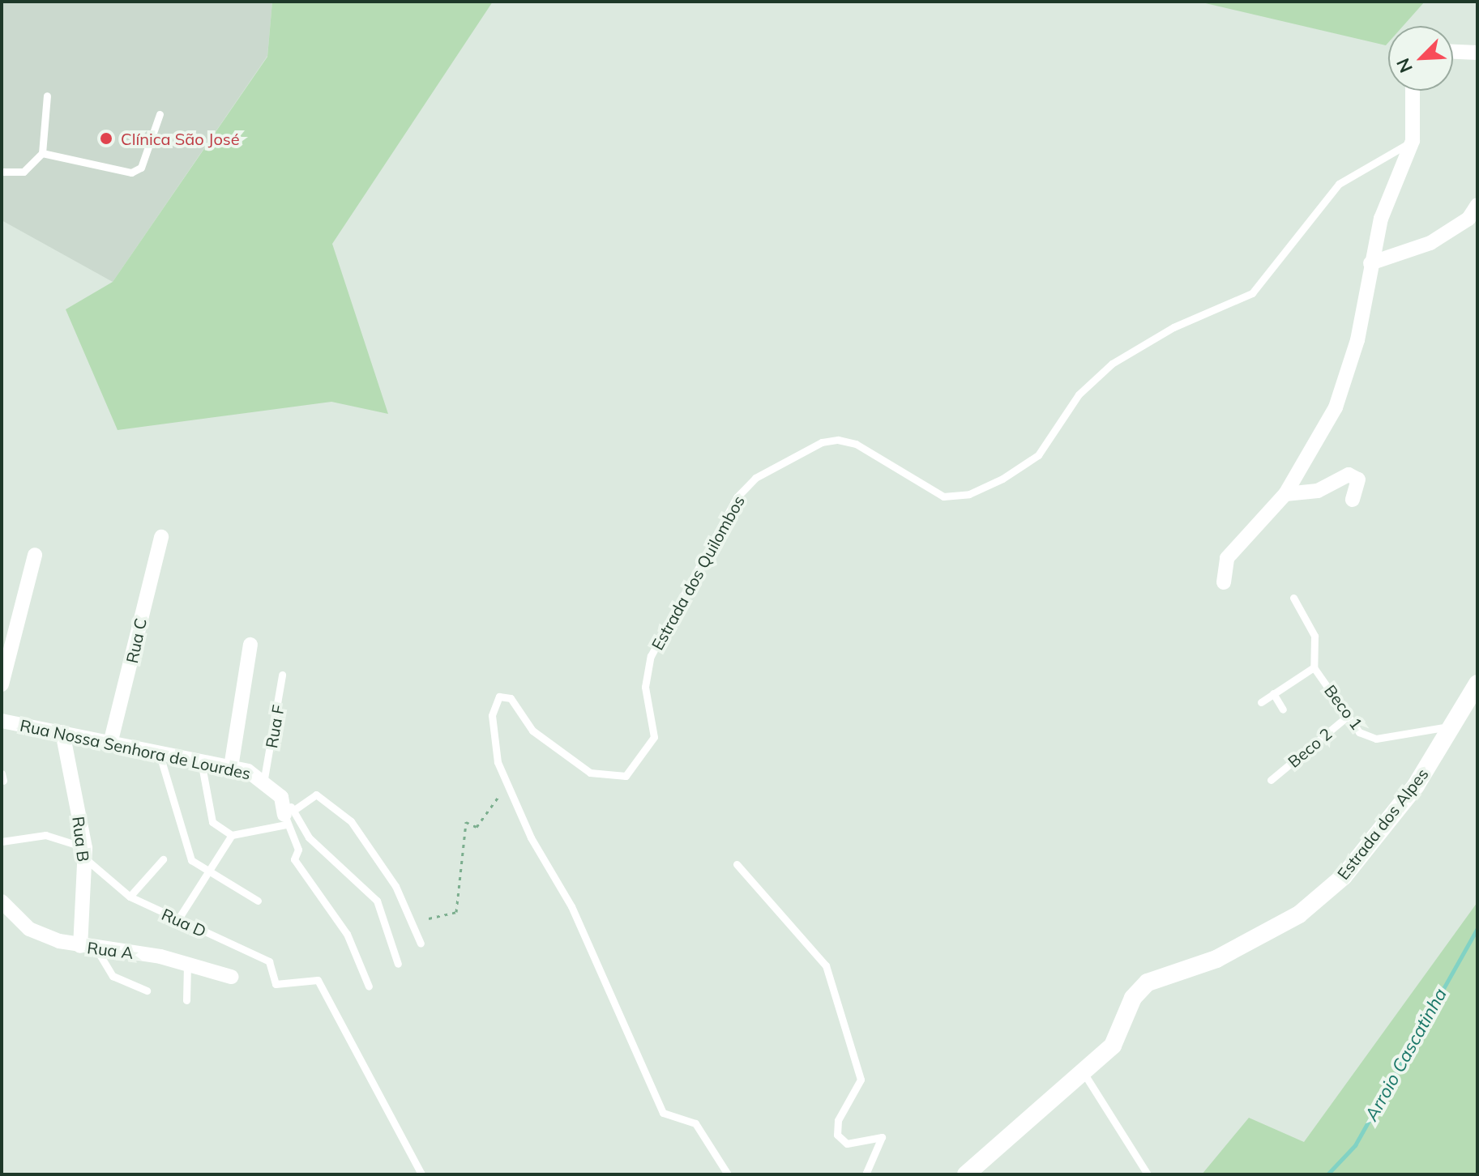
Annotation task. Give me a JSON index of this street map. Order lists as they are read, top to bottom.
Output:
{
  "streets": {
    "street": [
      "Rua C",
      "Rua Nossa Senhora de Lourdes",
      "Estrada dos Alpes",
      "Rua B",
      "Rua A"
    ],
    "lane": [
      "Estrada dos Quilombos",
      "Beco 1",
      "Rua F",
      "Beco 2",
      "Rua D"
    ]
  },
  "crossings": [
    ["Rua C", "Rua Nossa Senhora de Lourdes"],
    ["Beco 1", "Beco 2"],
    ["Beco 1", "Estrada dos Alpes"],
    ["Rua F", "Rua Nossa Senhora de Lourdes"],
    ["Rua Nossa Senhora de Lourdes", "Rua B"],
    ["Rua B", "Rua D"],
    ["Rua B", "Rua A"]
  ],
  "water": ["Arroio Cascatinha"],
  "places": ["Clínica São José"],
  "north": "bottom left"
}
